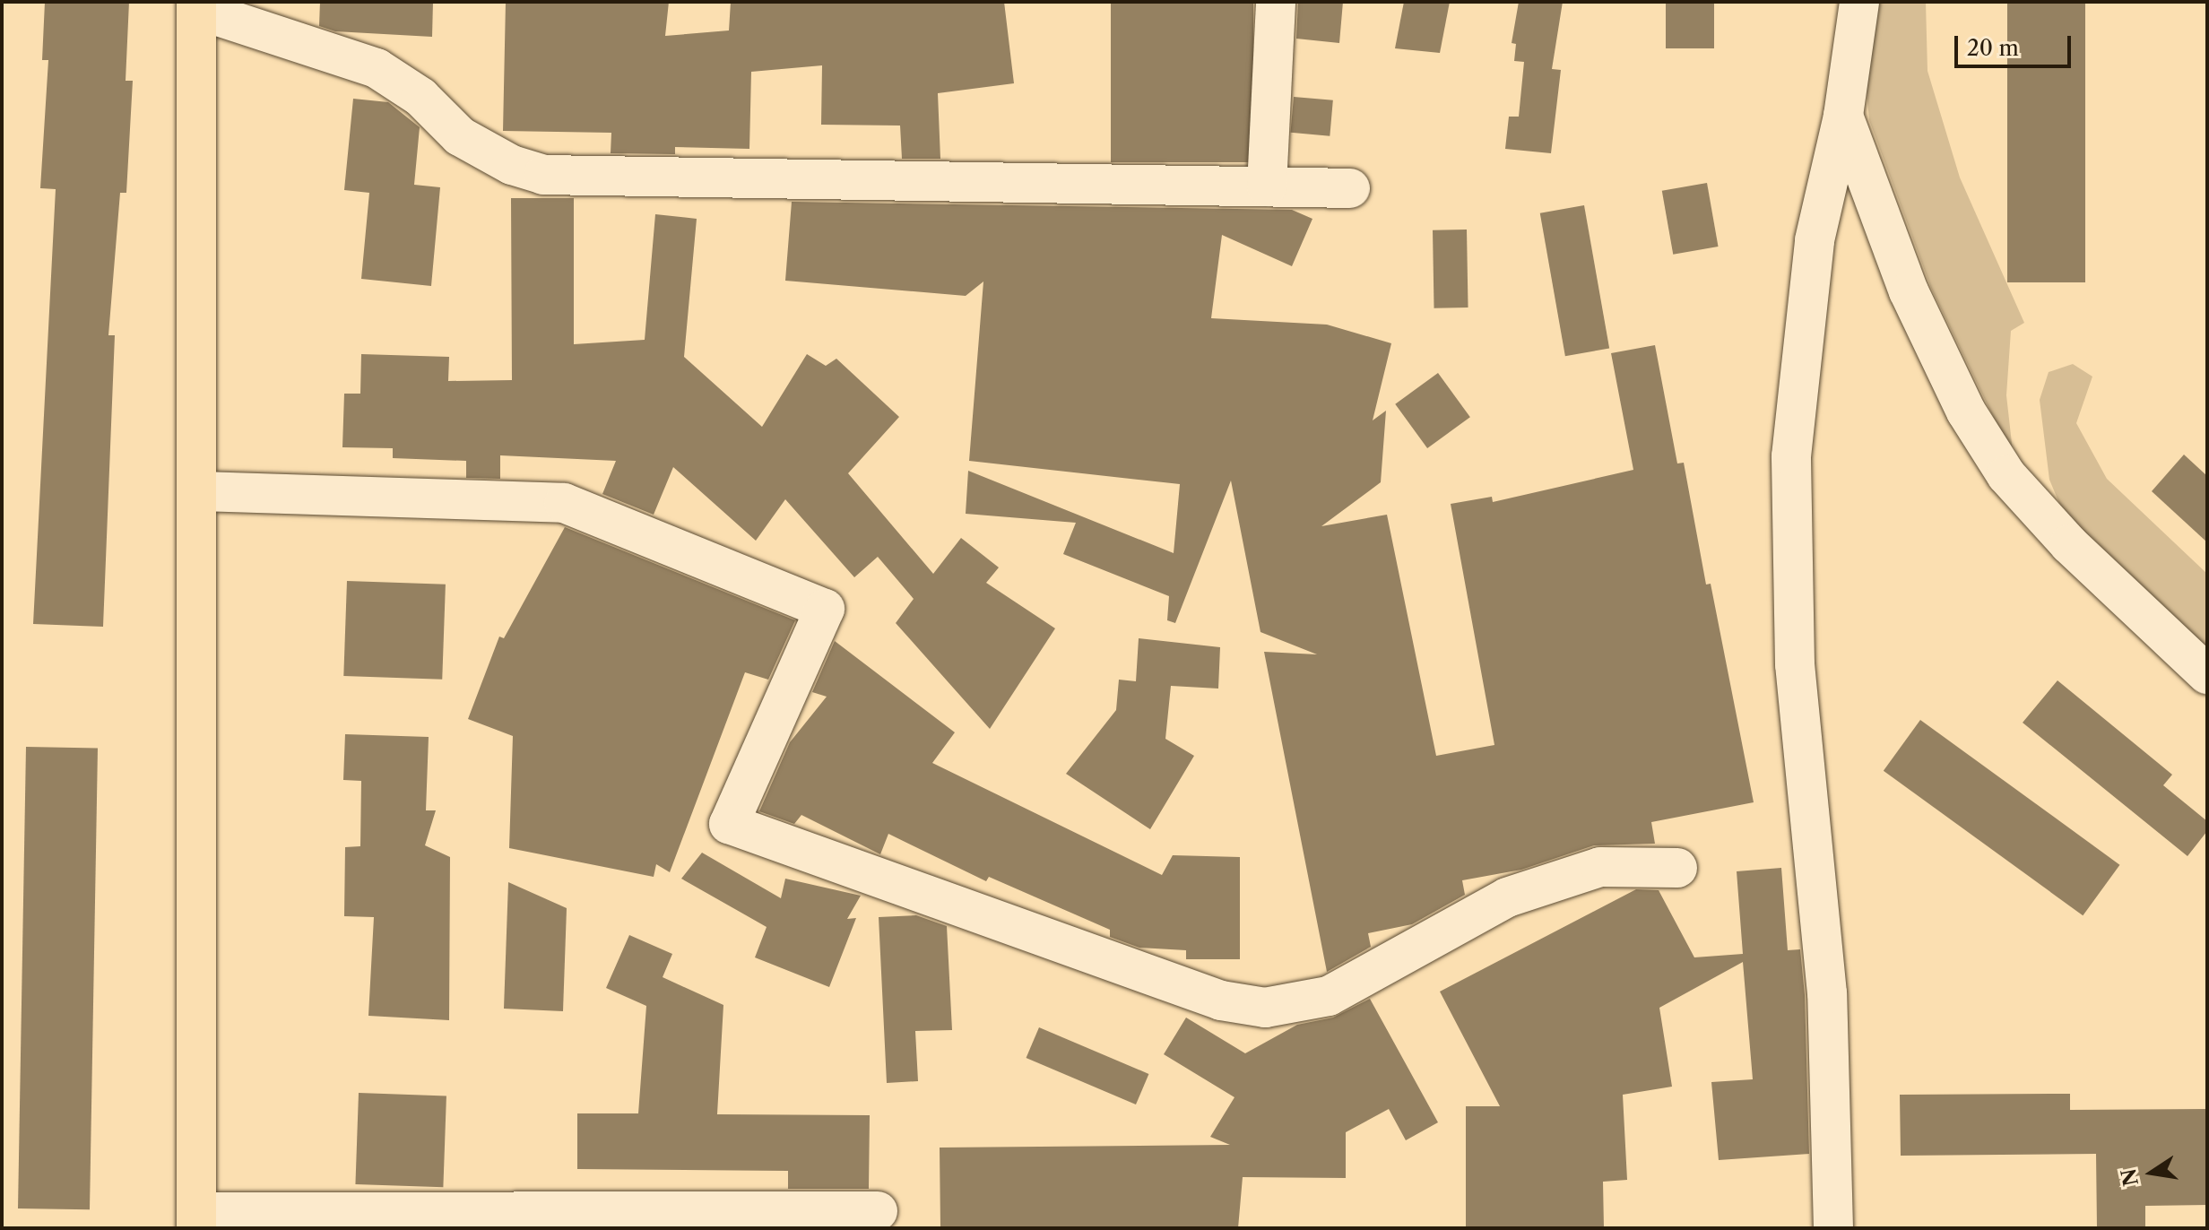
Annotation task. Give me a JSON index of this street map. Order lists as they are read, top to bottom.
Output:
{
  "scale_bar": "20 m",
  "north": "left"
}
